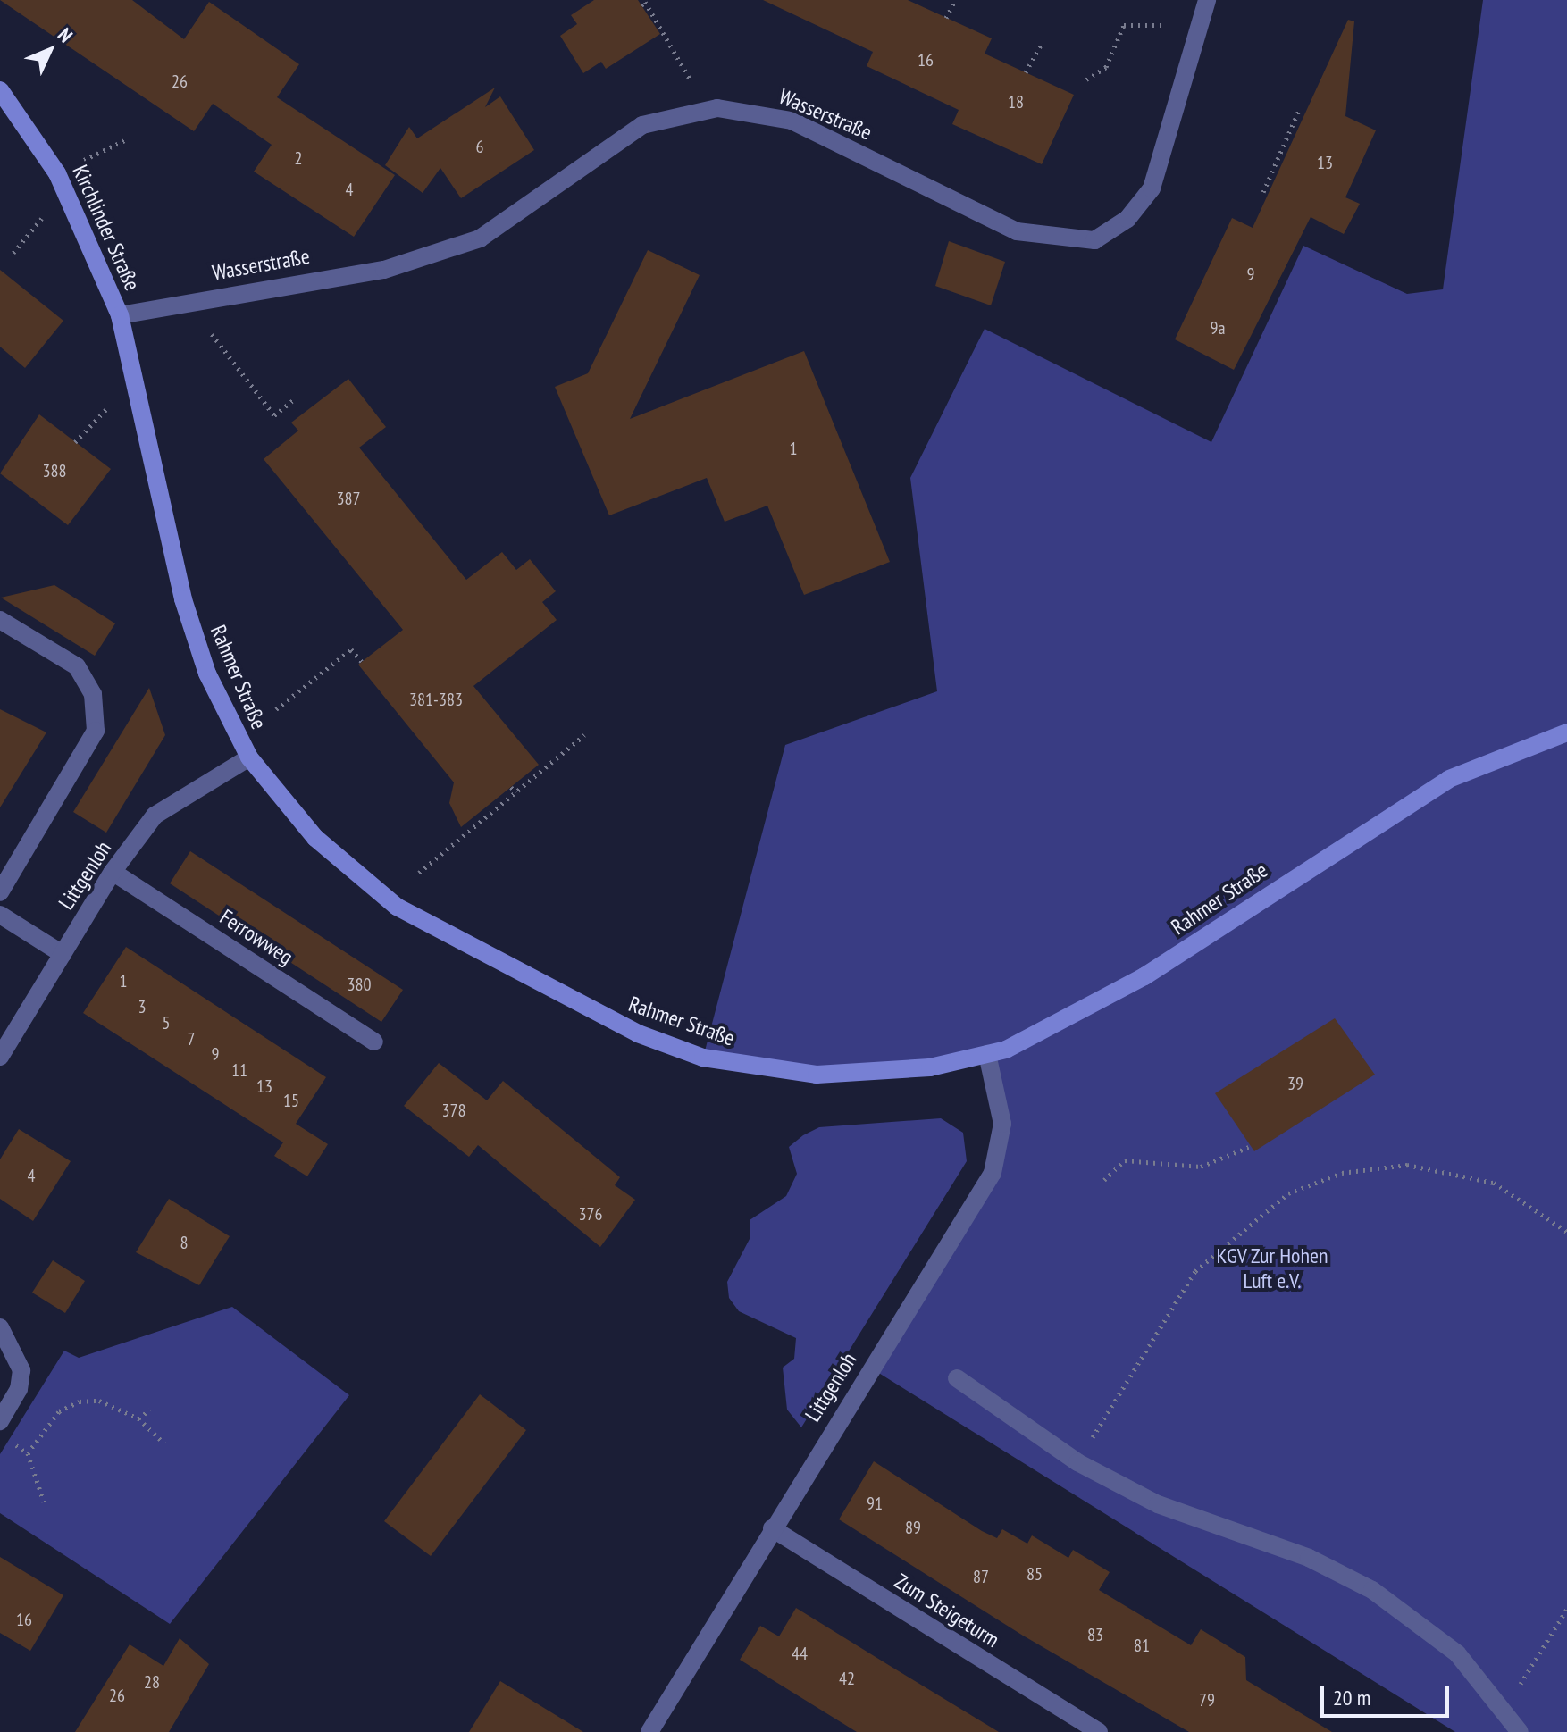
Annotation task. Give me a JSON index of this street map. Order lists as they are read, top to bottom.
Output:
{
  "streets": {
    "main road": ["Kirchlinder Straße", "Rahmer Straße"],
    "street": [
      "Wasserstraße",
      "Littgenloh",
      "Ferrowweg",
      "Zum Steigeturm"
    ]
  },
  "crossings": [
    ["Wasserstraße", "Kirchlinder Straße"],
    ["Wasserstraße", "Rahmer Straße"],
    ["Kirchlinder Straße", "Rahmer Straße"],
    ["Rahmer Straße", "Littgenloh"],
    ["Littgenloh", "Ferrowweg"],
    ["Littgenloh", "Zum Steigeturm"]
  ],
  "parks": ["KGV Zur Hohen Luft e.V."],
  "house_numbers": [
    "16",
    "26",
    "18",
    "6",
    "2",
    "13",
    "4",
    "9",
    "9a",
    "1",
    "388",
    "387",
    "381-383",
    "1",
    "380",
    "3",
    "5",
    "7",
    "9",
    "11",
    "39",
    "13",
    "15",
    "378",
    "4",
    "376",
    "8",
    "91",
    "89",
    "85",
    "87",
    "16",
    "83",
    "81",
    "44",
    "42",
    "28",
    "26",
    "79"
  ],
  "scale_bar": "20 m",
  "north": "top right"
}
